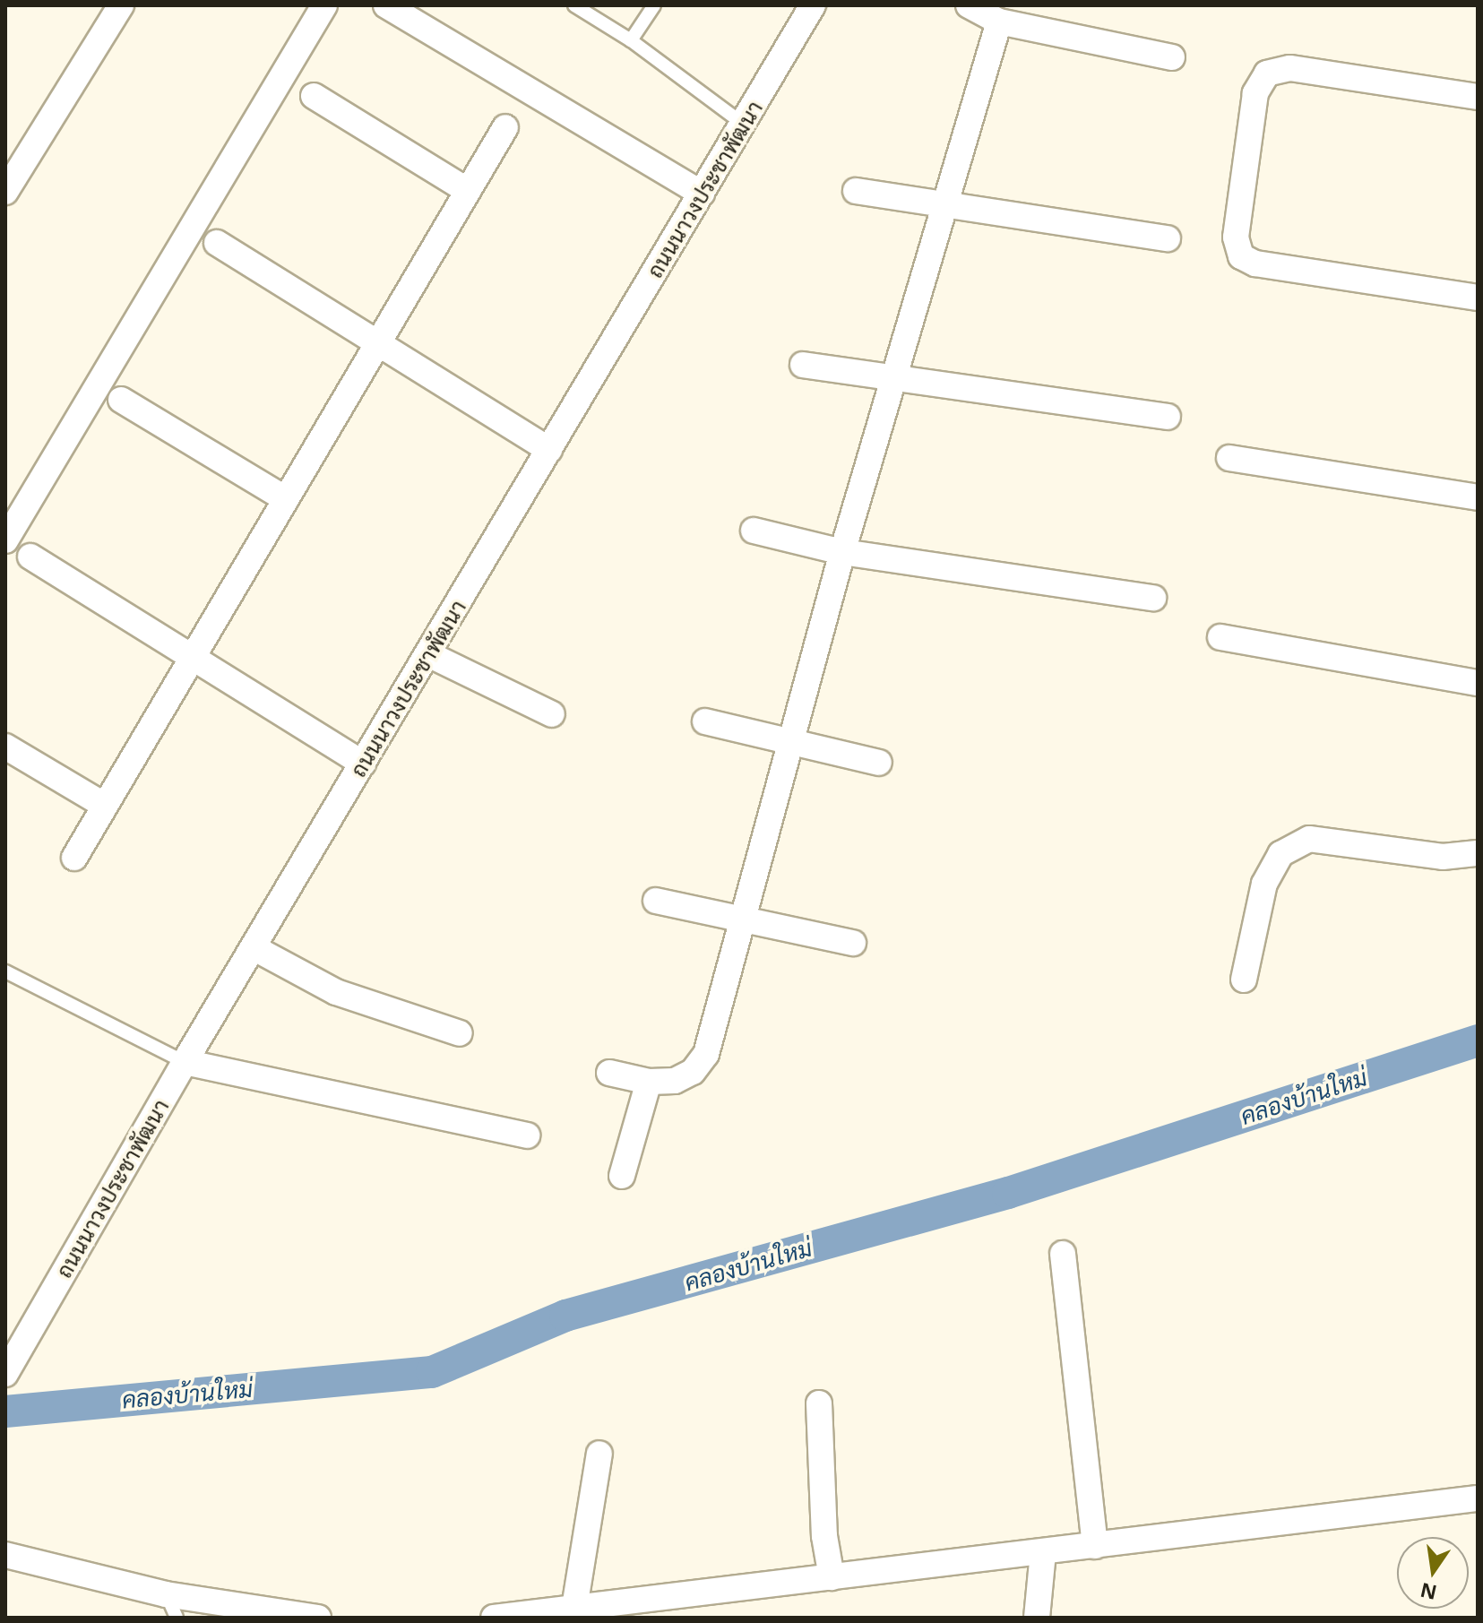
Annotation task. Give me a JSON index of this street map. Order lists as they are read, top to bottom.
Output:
{
  "streets": {
    "street": ["ถนนนาวงประชาพัฒนา"]
  },
  "water": ["คลองบ้านใหม่"],
  "north": "bottom"
}
